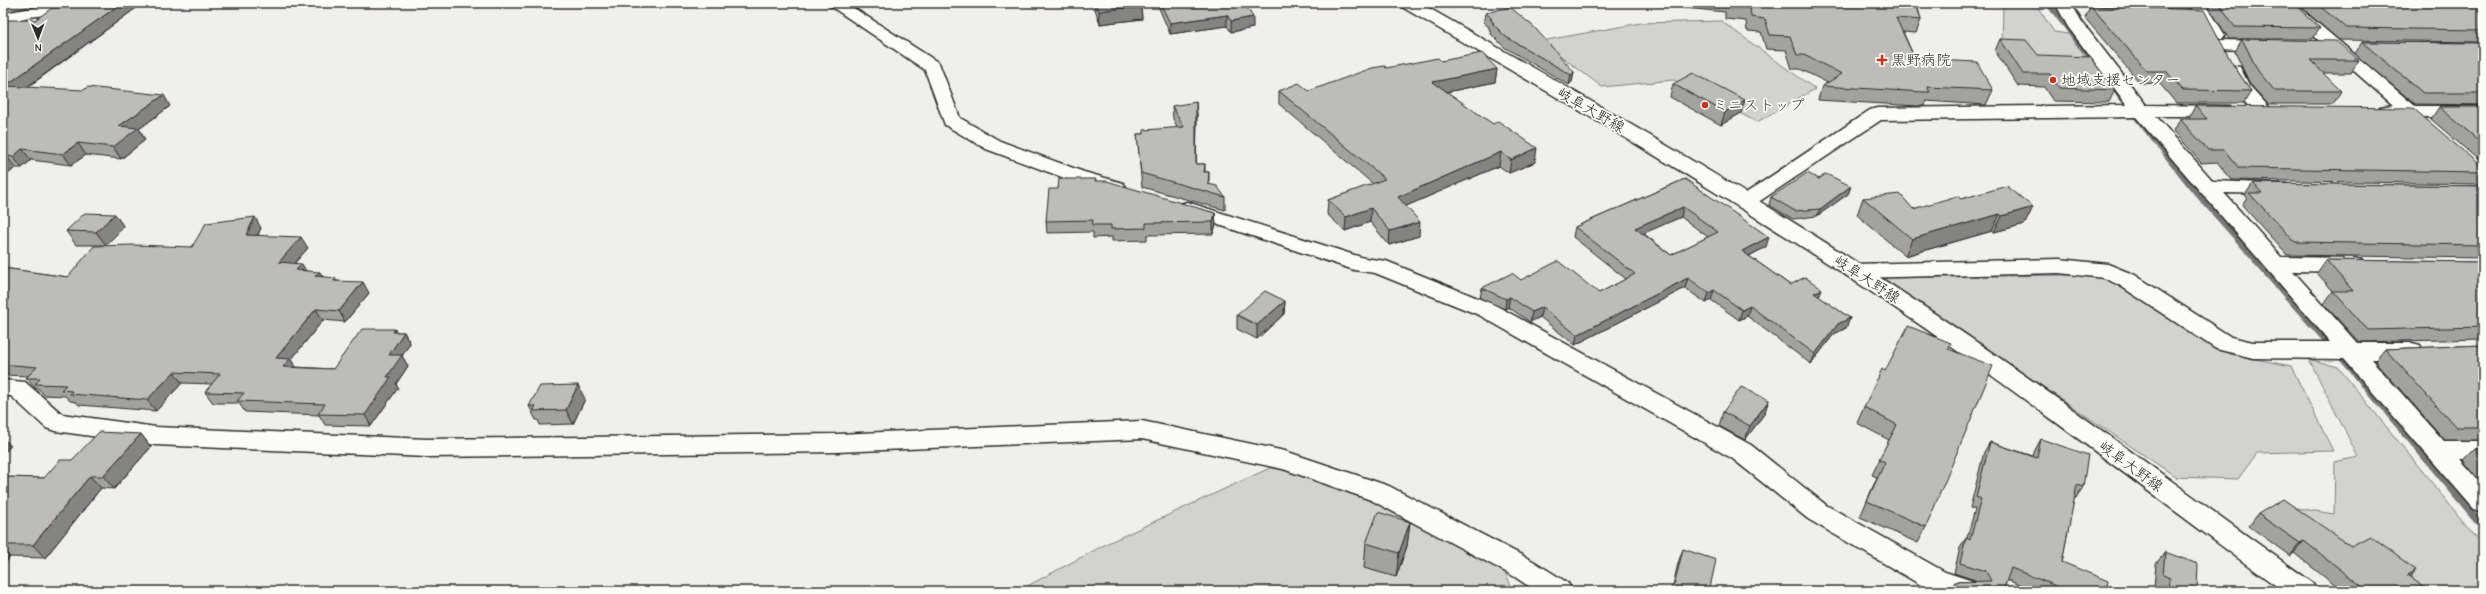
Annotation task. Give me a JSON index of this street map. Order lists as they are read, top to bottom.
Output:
{
  "streets": {
    "street": ["岐阜大野線"]
  },
  "places": {
    "health": ["黒野病院"],
    "other": ["地域支援センター", "ミニストップ"]
  },
  "north": "bottom"
}
